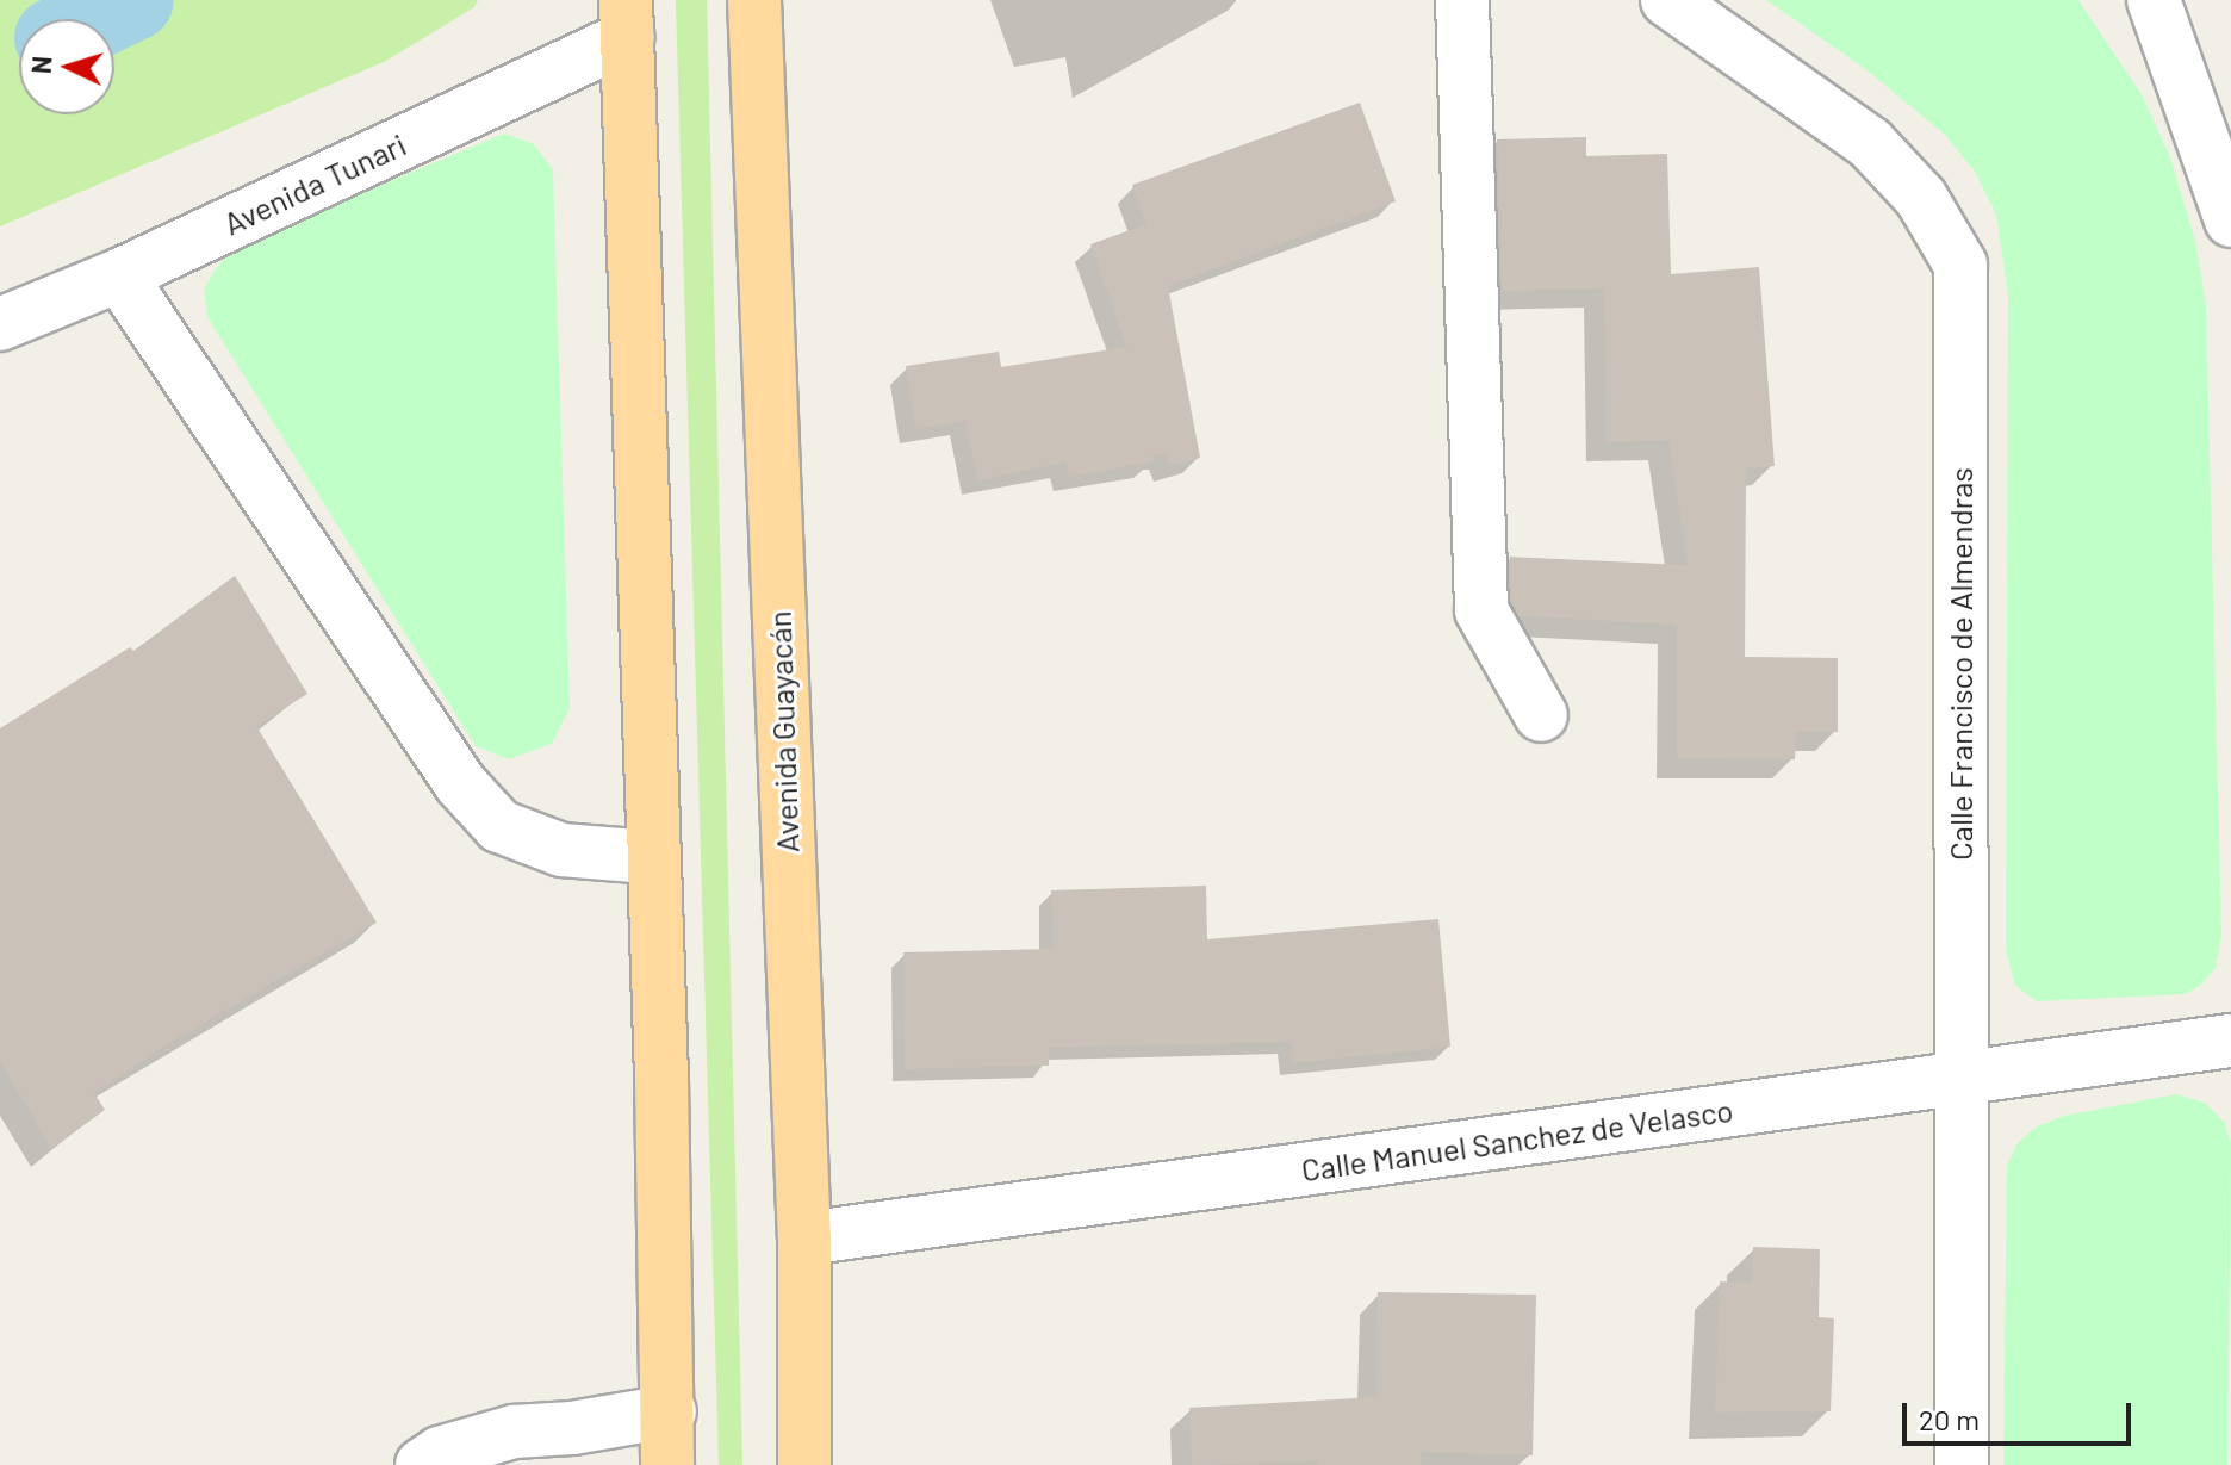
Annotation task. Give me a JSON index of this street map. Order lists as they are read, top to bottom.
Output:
{
  "streets": {
    "main road": ["Avenida Guayacán"],
    "street": ["Avenida Tunari", "Calle Francisco de Almendras", "Calle Manuel Sanchez de Velasco"]
  },
  "crossings": [
    ["Calle Francisco de Almendras", "Calle Manuel Sanchez de Velasco"],
    ["Avenida Guayacán", "Calle Manuel Sanchez de Velasco"]
  ],
  "scale_bar": "20 m",
  "north": "left"
}
